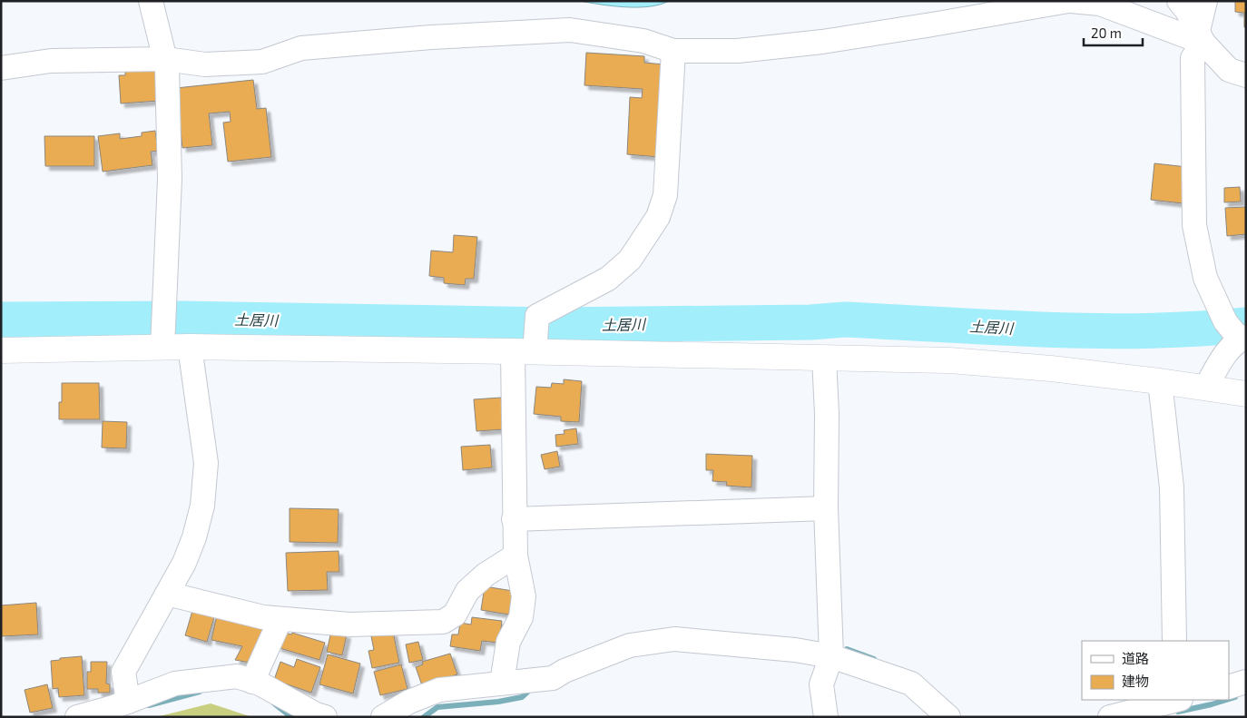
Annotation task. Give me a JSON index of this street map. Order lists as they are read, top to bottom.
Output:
{
  "water": ["土居川"],
  "legend": ["道路", "建物"],
  "scale_bar": "20 m"
}
